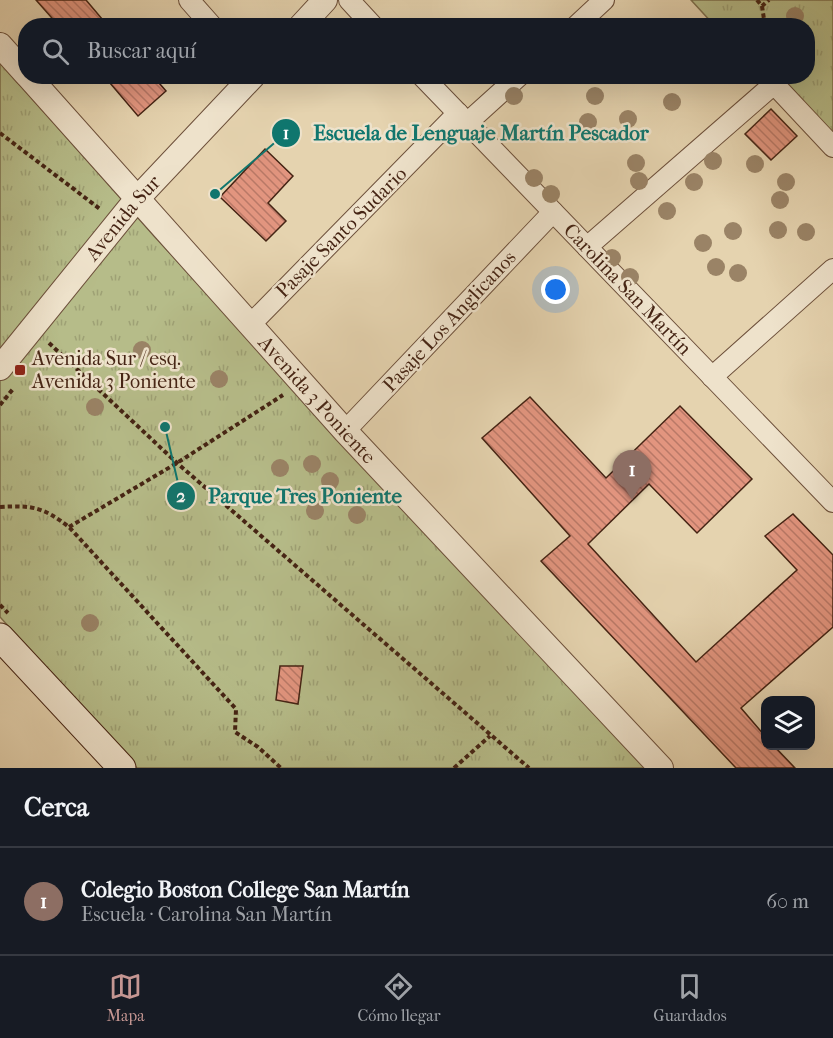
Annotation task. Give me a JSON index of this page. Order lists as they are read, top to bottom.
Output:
{
  "streets": {
    "street": [
      "Avenida Sur",
      "Pasaje Santo Sudario",
      "Carolina San Martín",
      "Pasaje Los Anglicanos",
      "Avenida 3 Poniente"
    ]
  },
  "crossings": [
    ["Avenida Sur", "Avenida 3 Poniente"],
    ["Pasaje Santo Sudario", "Carolina San Martín"],
    ["Pasaje Santo Sudario", "Avenida 3 Poniente"],
    ["Carolina San Martín", "Pasaje Los Anglicanos"],
    ["Pasaje Los Anglicanos", "Avenida 3 Poniente"]
  ],
  "places": {
    "other": ["Escuela de Lenguaje Martín Pescador", "Parque Tres Poniente"],
    "transit": ["Avenida Sur / esq. Avenida 3 Poniente"]
  },
  "page": {
    "search": "Buscar aquí",
    "pins": "1",
    "heading": "Cerca",
    "list": [
      {
        "mark": "1",
        "name": "Colegio Boston College San Martín",
        "note": "Escuela · Carolina San Martín",
        "value": "60 m"
      }
    ],
    "nav": ["Mapa", "Cómo llegar", "Guardados"]
  }
}
